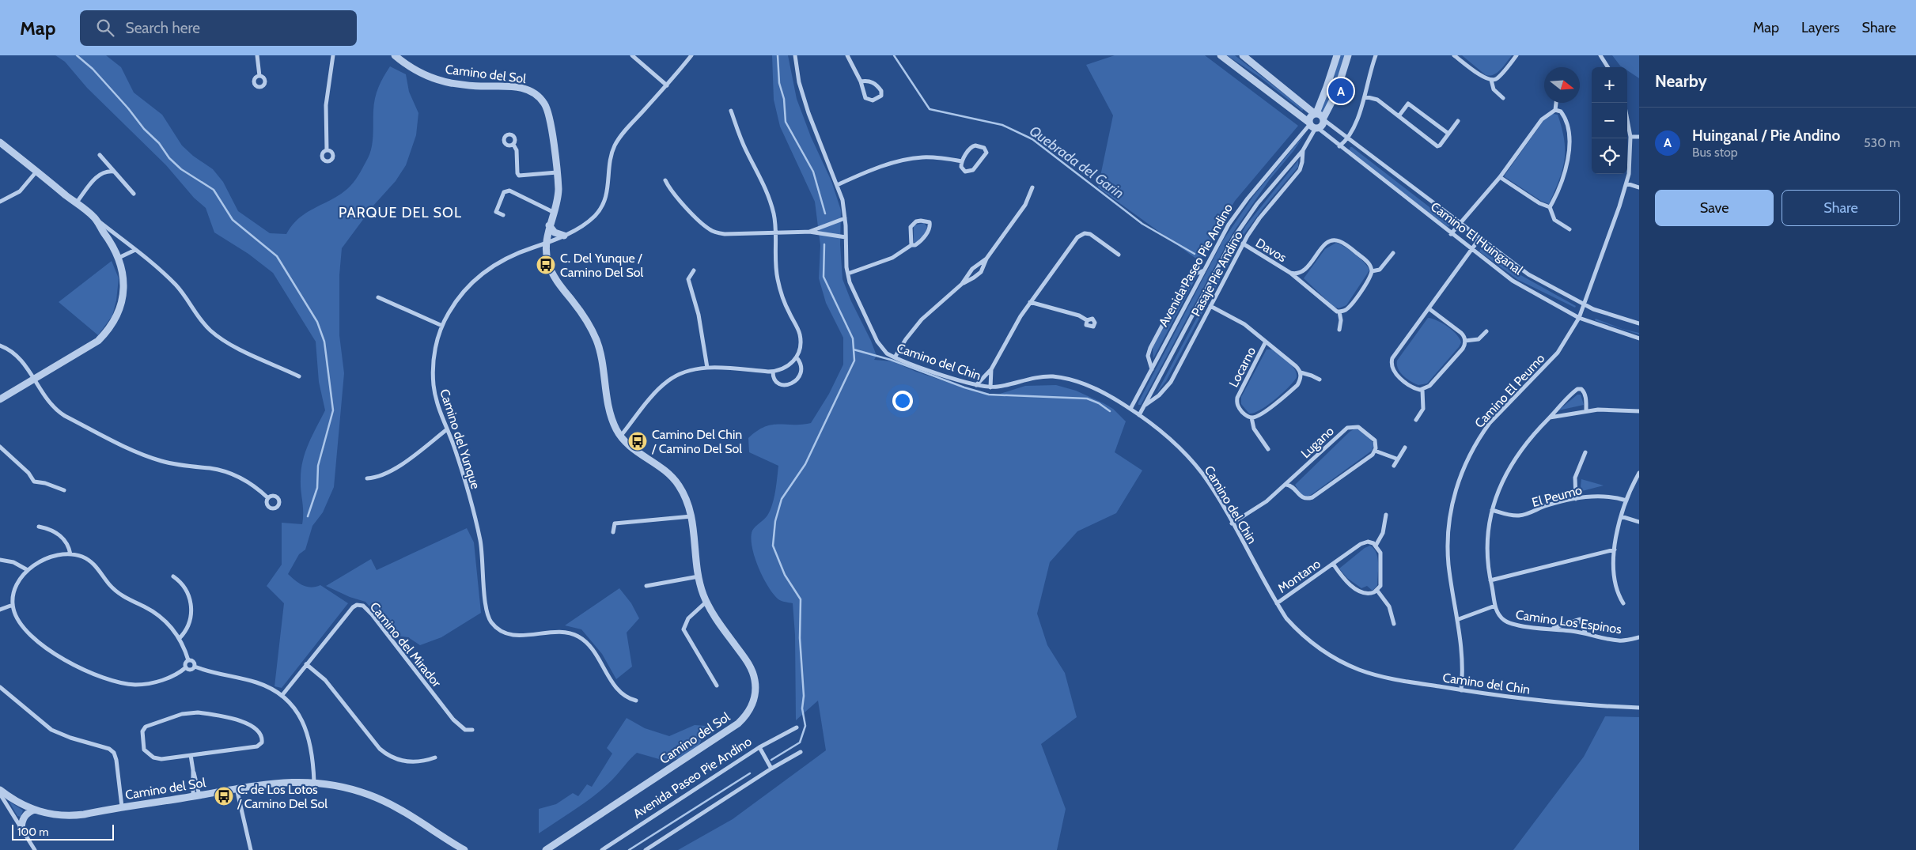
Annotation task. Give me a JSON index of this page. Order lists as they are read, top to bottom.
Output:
{
  "streets": {
    "street": [
      "Camino del Sol",
      "Camino El Huinganal",
      "Davos",
      "Avenida Paseo Pie Andino",
      "Pasaje Pie Andino",
      "Camino del Chin",
      "Locarno",
      "Camino El Peumo",
      "Camino del Yunque",
      "Lugano",
      "El Peumo",
      "Montano",
      "Camino Los Espinos",
      "Camino del Mirador"
    ]
  },
  "crossings": [
    ["Camino del Sol", "Camino del Yunque"],
    ["Camino El Huinganal", "Avenida Paseo Pie Andino"],
    ["Camino El Huinganal", "Camino El Peumo"],
    ["Davos", "Pasaje Pie Andino"],
    ["Avenida Paseo Pie Andino", "Pasaje Pie Andino"],
    ["Avenida Paseo Pie Andino", "Camino del Chin"],
    ["Pasaje Pie Andino", "Locarno"],
    ["Camino del Chin", "Camino El Peumo"],
    ["Camino del Chin", "Lugano"],
    ["Camino del Chin", "Montano"],
    ["El Peumo", "Camino Los Espinos"]
  ],
  "districts": ["PARQUE DEL SOL"],
  "water": ["Quebrada del Garin"],
  "places": {
    "bus stop": ["C. Del Yunque / Camino Del Sol", "Camino Del Chin / Camino Del Sol", "C. de Los Lotos / Camino Del Sol"]
  },
  "scale_bar": "100 m",
  "north": "right",
  "page": {
    "header": "Map",
    "search": "Search here",
    "nav": ["Map", "Layers", "Share"],
    "heading": "Nearby",
    "map_buttons": ["+", "−"],
    "pins": "A",
    "list": [
      {
        "mark": "A",
        "name": "Huinganal / Pie Andino",
        "note": "Bus stop",
        "value": "530 m"
      }
    ],
    "buttons": ["Save", "Share"],
    "scale": "100 m"
  }
}
